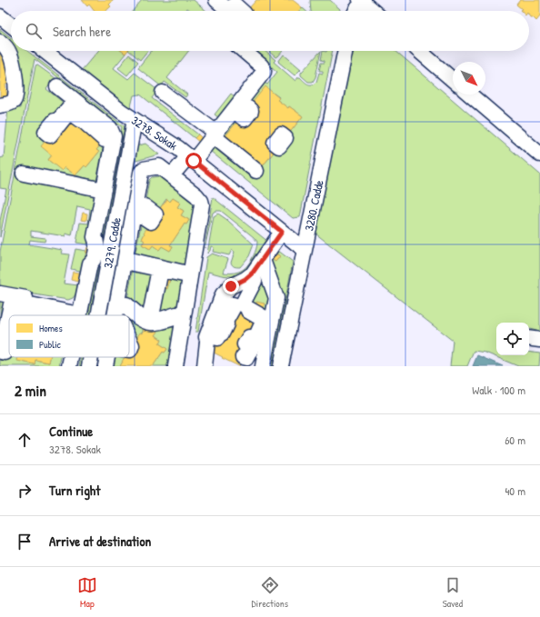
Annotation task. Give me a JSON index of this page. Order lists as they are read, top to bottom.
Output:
{
  "streets": {
    "street": ["3278. Sokak", "3280. Cadde", "3279. Cadde"]
  },
  "crossings": [
    ["3278. Sokak", "3280. Cadde"],
    ["3278. Sokak", "3279. Cadde"]
  ],
  "legend": ["Homes", "Public"],
  "north": "bottom right",
  "page": {
    "search": "Search here",
    "heading": ["2 min", "Walk · 100 m"],
    "list": [
      ["Continue", "3278. Sokak", "60 m"],
      ["Turn right", "40 m"],
      "Arrive at destination"
    ],
    "nav": ["Map", "Directions", "Saved"]
  }
}
